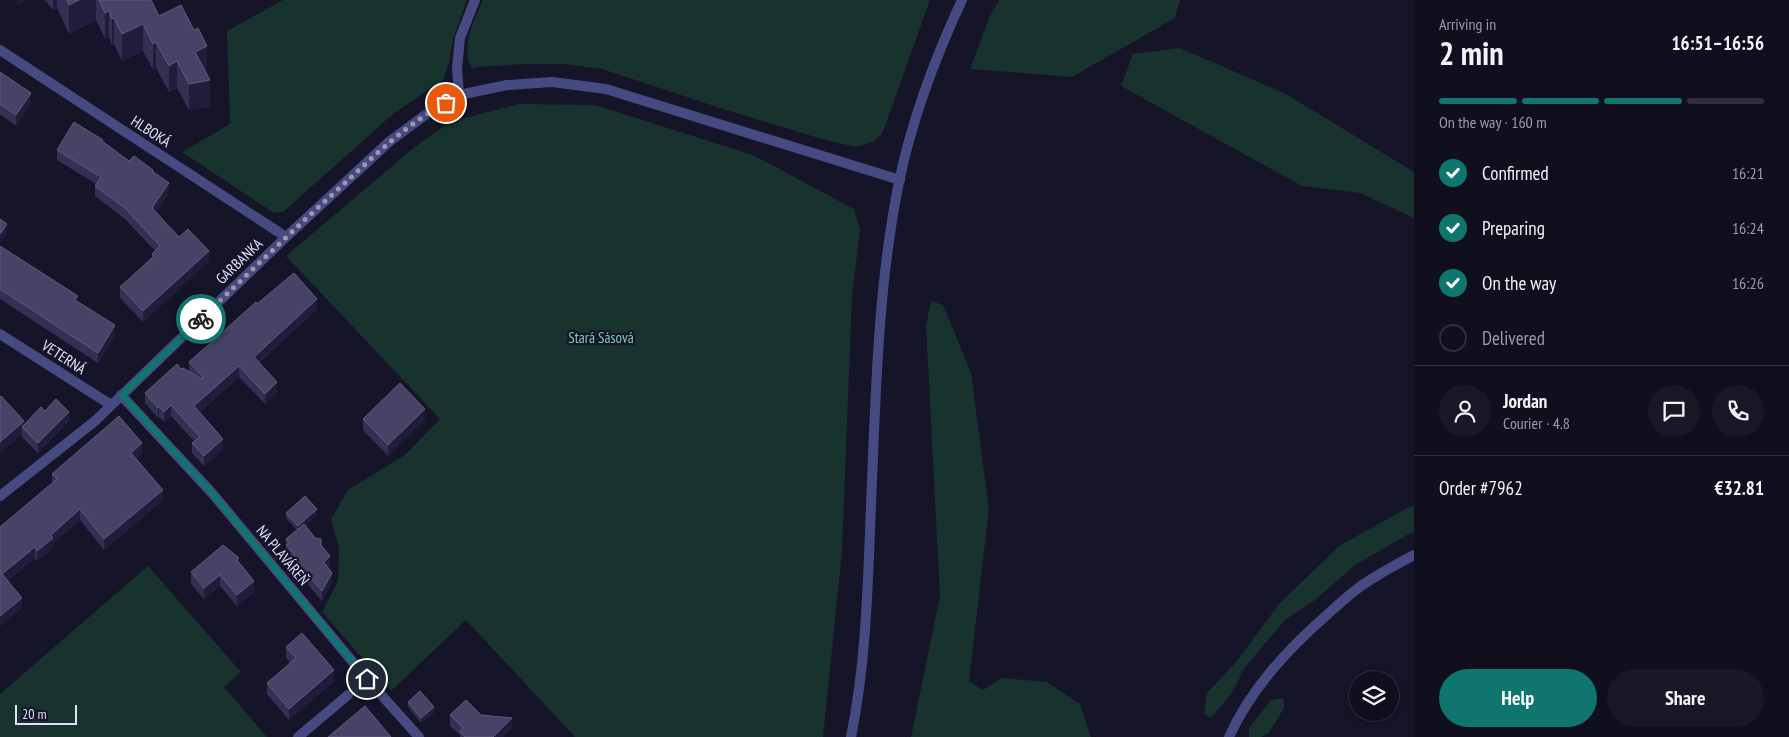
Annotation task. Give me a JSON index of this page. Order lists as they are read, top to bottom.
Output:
{
  "streets": {
    "street": [
      "HLBOKÁ",
      "GARBANKA",
      "VETERNÁ",
      "NA PLAVÁREŇ"
    ]
  },
  "crossings": [
    ["HLBOKÁ", "GARBANKA"],
    ["GARBANKA", "VETERNÁ"],
    ["GARBANKA", "NA PLAVÁREŇ"]
  ],
  "parks": ["Stará Sásová"],
  "scale_bar": "20 m",
  "page": {
    "heading": ["2 min", "Arriving in", "16:51–16:56"],
    "panel": [
      "Jordan",
      "Courier · 4.8",
      "Order #7962",
      "€32.81"
    ],
    "bar": "On the way · 160 m",
    "list": [
      ["Confirmed", "16:21"],
      ["Preparing", "16:24"],
      ["On the way", "16:26"],
      "Delivered"
    ],
    "buttons": ["Help", "Share"],
    "scale": "20 m"
  }
}
